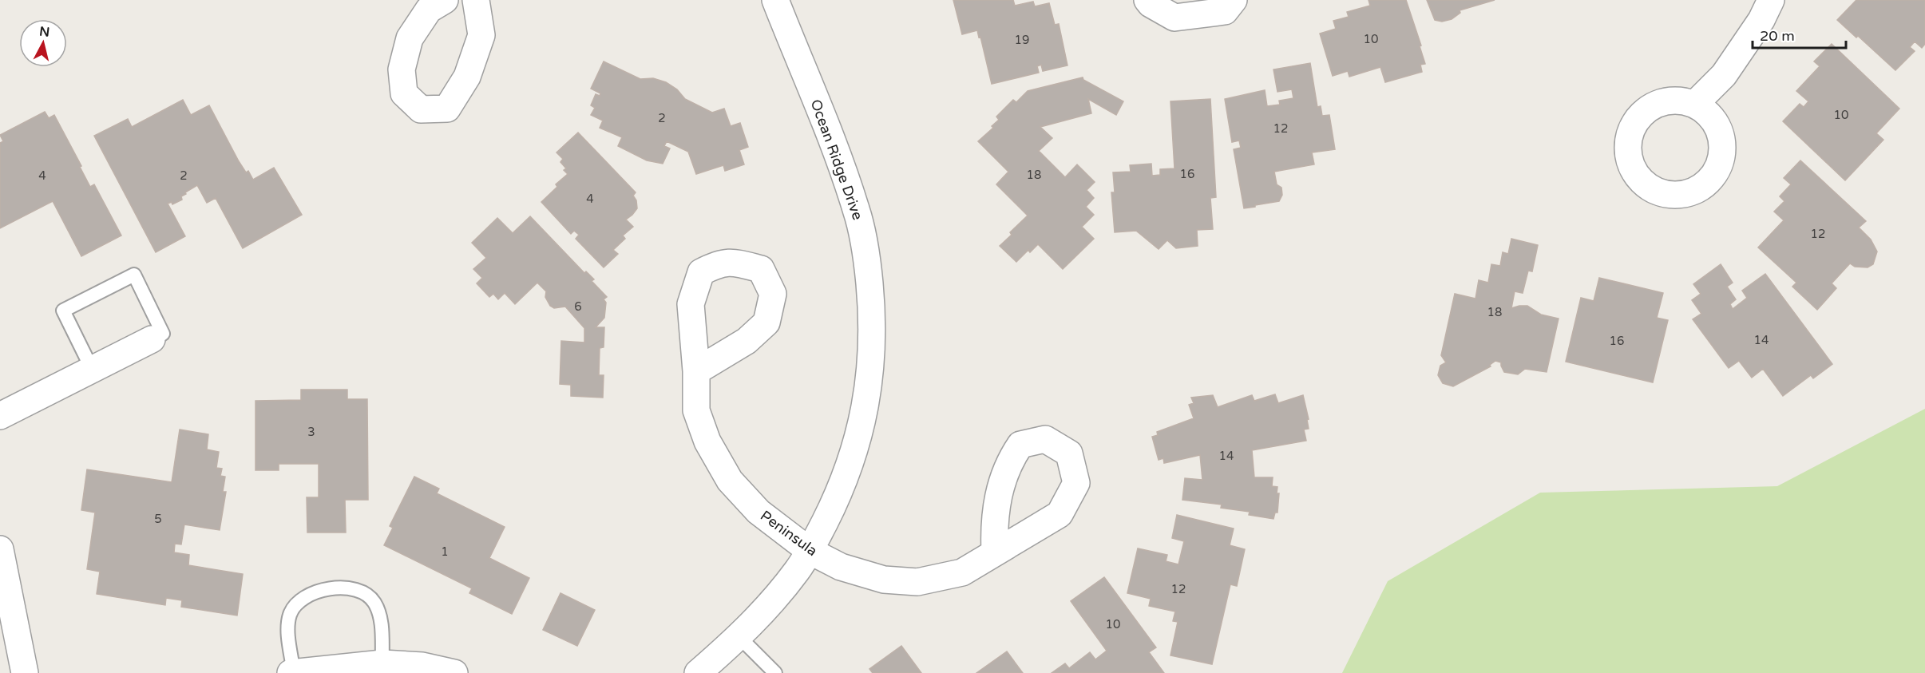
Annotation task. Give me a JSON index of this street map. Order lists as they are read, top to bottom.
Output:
{
  "streets": {
    "street": ["Ocean Ridge Drive", "Peninsula"]
  },
  "crossings": [
    ["Ocean Ridge Drive", "Peninsula"]
  ],
  "house_numbers": [
    "10",
    "19",
    "10",
    "2",
    "12",
    "16",
    "18",
    "4",
    "2",
    "4",
    "12",
    "6",
    "18",
    "14",
    "16",
    "3",
    "14",
    "5",
    "1",
    "12",
    "10"
  ],
  "scale_bar": "20 m",
  "north": "top"
}
